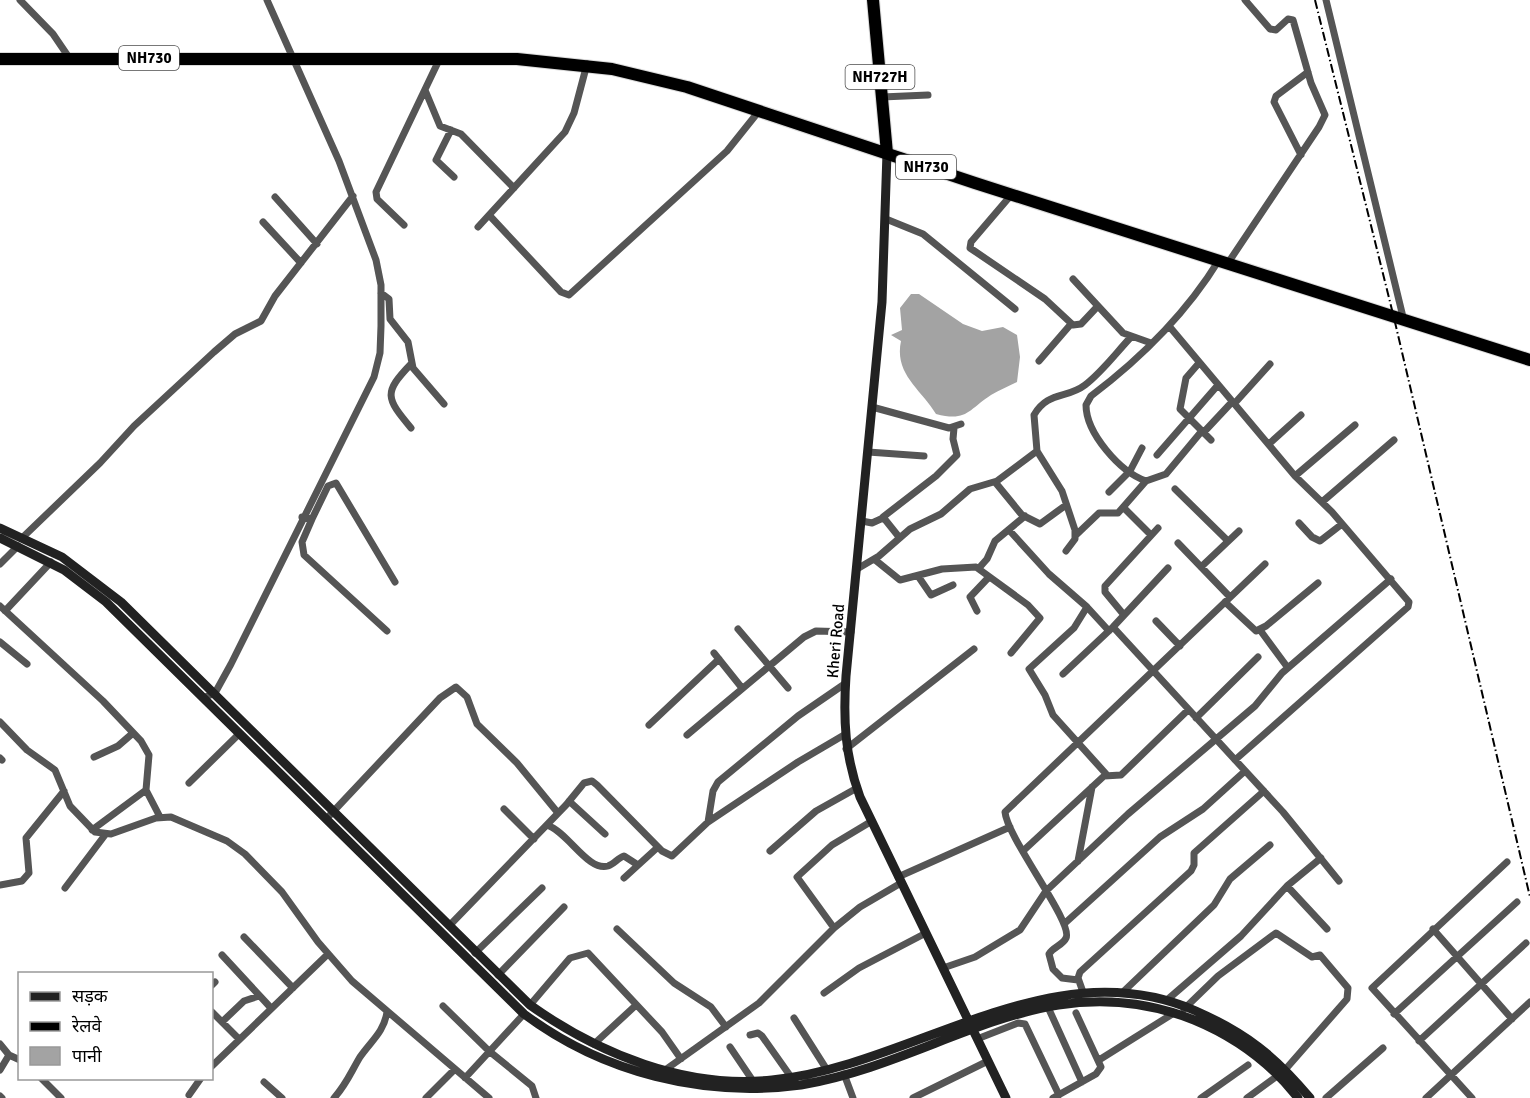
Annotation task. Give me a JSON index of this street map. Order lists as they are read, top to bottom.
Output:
{
  "streets": {
    "highway": ["NH730", "NH727H"],
    "street": ["Kheri Road"]
  },
  "crossings": [
    ["NH730", "NH727H"],
    ["NH730", "Kheri Road"],
    ["NH727H", "Kheri Road"]
  ],
  "legend": ["सड़क", "रेलवे", "पानी"]
}
